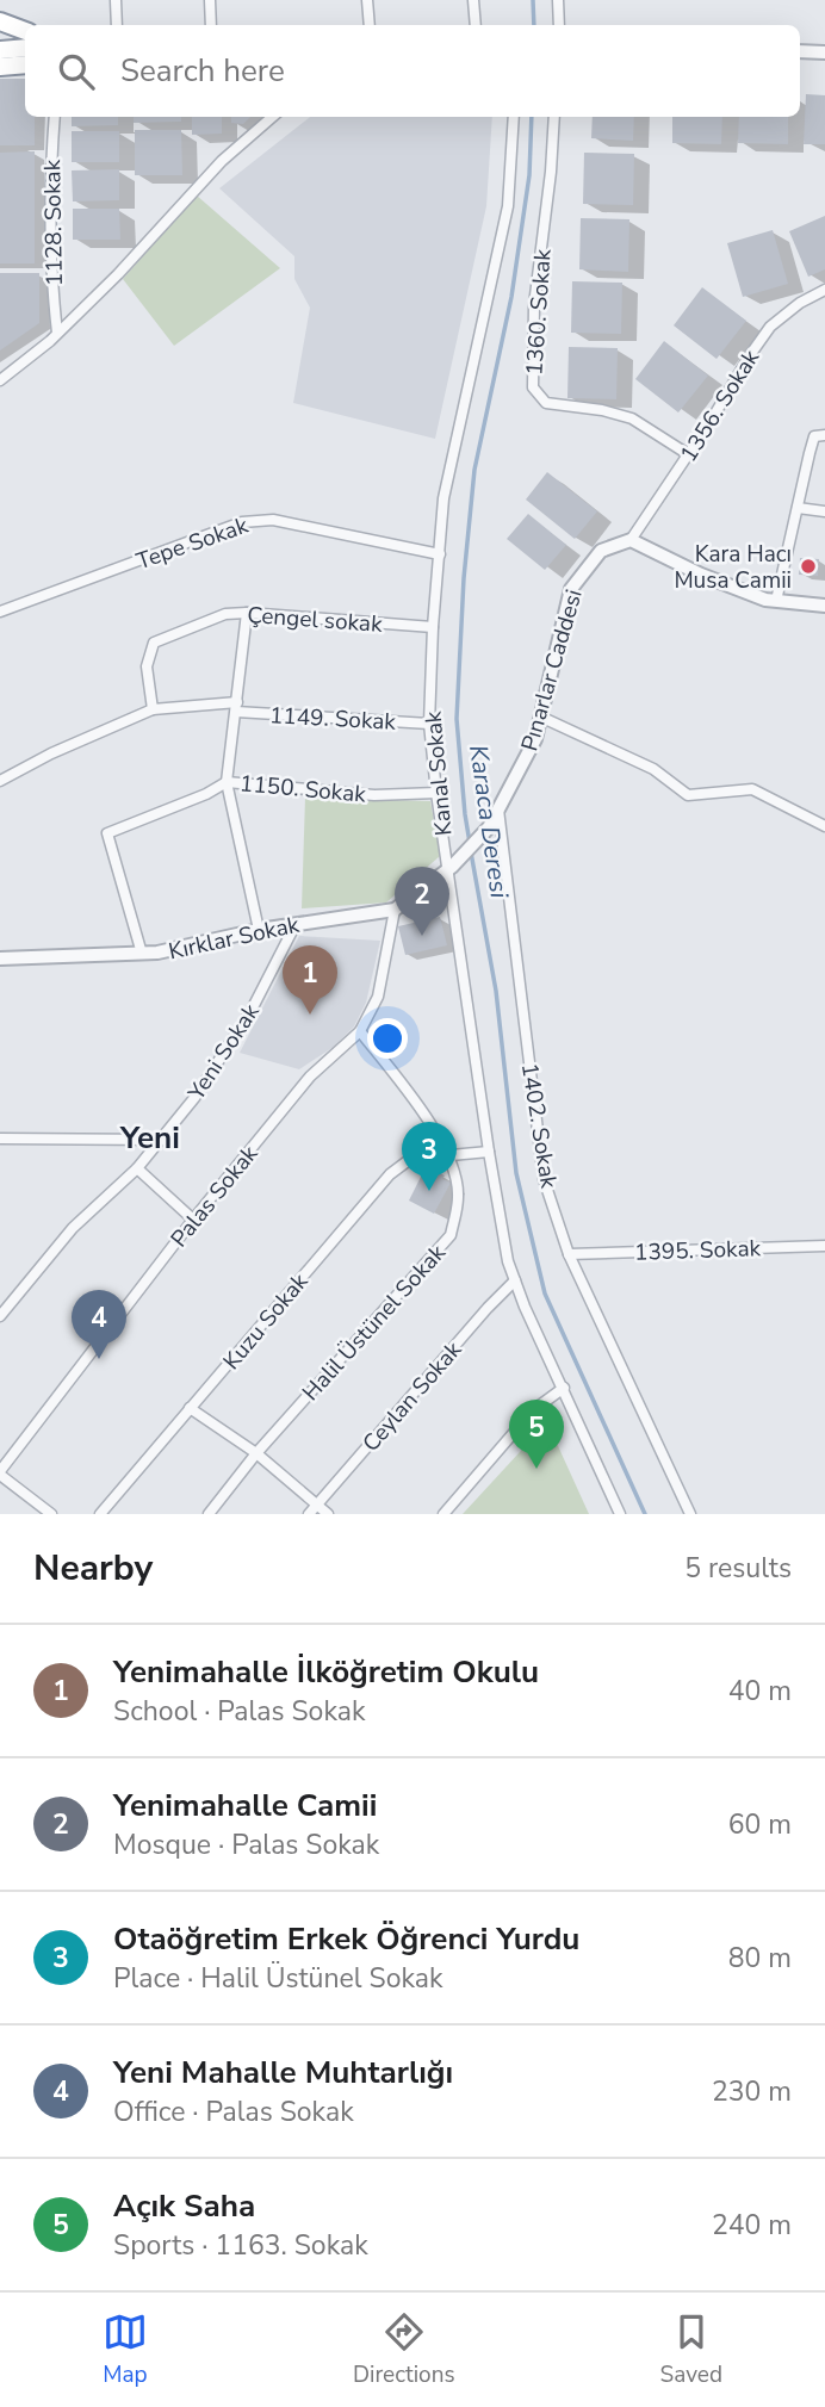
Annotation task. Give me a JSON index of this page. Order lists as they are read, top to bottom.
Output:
{
  "streets": {
    "street": [
      "1128. Sokak",
      "1360. Sokak",
      "1356. Sokak",
      "Tepe Sokak",
      "Çengel sokak",
      "Pınarlar Caddesi",
      "1149. Sokak",
      "Kanal Sokak",
      "1150. Sokak",
      "Kırklar Sokak",
      "Yeni Sokak",
      "1402. Sokak",
      "Palas Sokak",
      "1395. Sokak",
      "Kuzu Sokak",
      "Halil Üstünel Sokak",
      "Ceylan Sokak"
    ]
  },
  "crossings": [
    ["1360. Sokak", "1356. Sokak"],
    ["1356. Sokak", "Pınarlar Caddesi"],
    ["Tepe Sokak", "Kanal Sokak"],
    ["Çengel sokak", "Kanal Sokak"],
    ["Pınarlar Caddesi", "Kanal Sokak"],
    ["Pınarlar Caddesi", "Kırklar Sokak"],
    ["Pınarlar Caddesi", "1402. Sokak"],
    ["1149. Sokak", "Kanal Sokak"],
    ["Kanal Sokak", "1150. Sokak"],
    ["Kanal Sokak", "Kırklar Sokak"],
    ["Kanal Sokak", "Ceylan Sokak"],
    ["1150. Sokak", "Kırklar Sokak"],
    ["Kırklar Sokak", "Yeni Sokak"],
    ["Kırklar Sokak", "Palas Sokak"],
    ["1402. Sokak", "1395. Sokak"],
    ["Palas Sokak", "Halil Üstünel Sokak"],
    ["Kuzu Sokak", "Halil Üstünel Sokak"]
  ],
  "districts": ["Yeni"],
  "water": ["Karaca Deresi"],
  "places": ["Kara Hacı Musa Camii"],
  "page": {
    "search": "Search here",
    "pins": [
      "2",
      "1",
      "3",
      "4",
      "5"
    ],
    "heading": ["Nearby", "5 results"],
    "list": [
      {
        "mark": "1",
        "name": "Yenimahalle İlköğretim Okulu",
        "note": "School · Palas Sokak",
        "value": "40 m"
      },
      {
        "mark": "2",
        "name": "Yenimahalle Camii",
        "note": "Mosque · Palas Sokak",
        "value": "60 m"
      },
      {
        "mark": "3",
        "name": "Otaöğretim Erkek Öğrenci Yurdu",
        "note": "Place · Halil Üstünel Sokak",
        "value": "80 m"
      },
      {
        "mark": "4",
        "name": "Yeni Mahalle Muhtarlığı",
        "note": "Office · Palas Sokak",
        "value": "230 m"
      },
      {
        "mark": "5",
        "name": "Açık Saha",
        "note": "Sports · 1163. Sokak",
        "value": "240 m"
      }
    ],
    "nav": ["Map", "Directions", "Saved"]
  }
}
